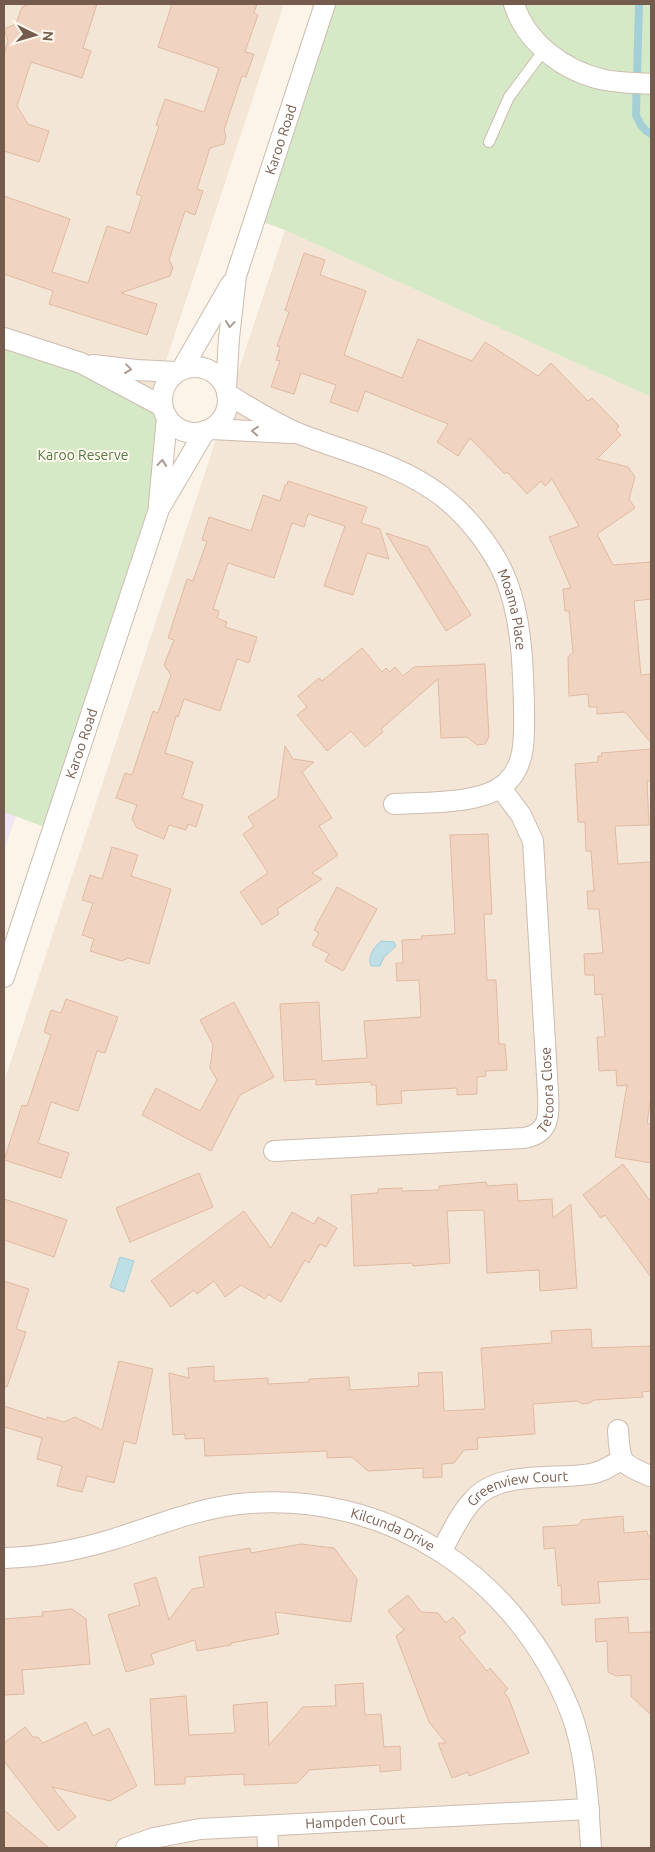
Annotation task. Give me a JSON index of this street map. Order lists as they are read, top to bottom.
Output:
{
  "streets": {
    "street": [
      "Karoo Road",
      "Moama Place",
      "Tetoora Close",
      "Greenview Court",
      "Kilcunda Drive",
      "Hampden Court"
    ]
  },
  "crossings": [
    ["Karoo Road", "Moama Place"],
    ["Moama Place", "Tetoora Close"],
    ["Greenview Court", "Kilcunda Drive"],
    ["Kilcunda Drive", "Hampden Court"]
  ],
  "parks": ["Karoo Reserve"],
  "north": "right"
}
